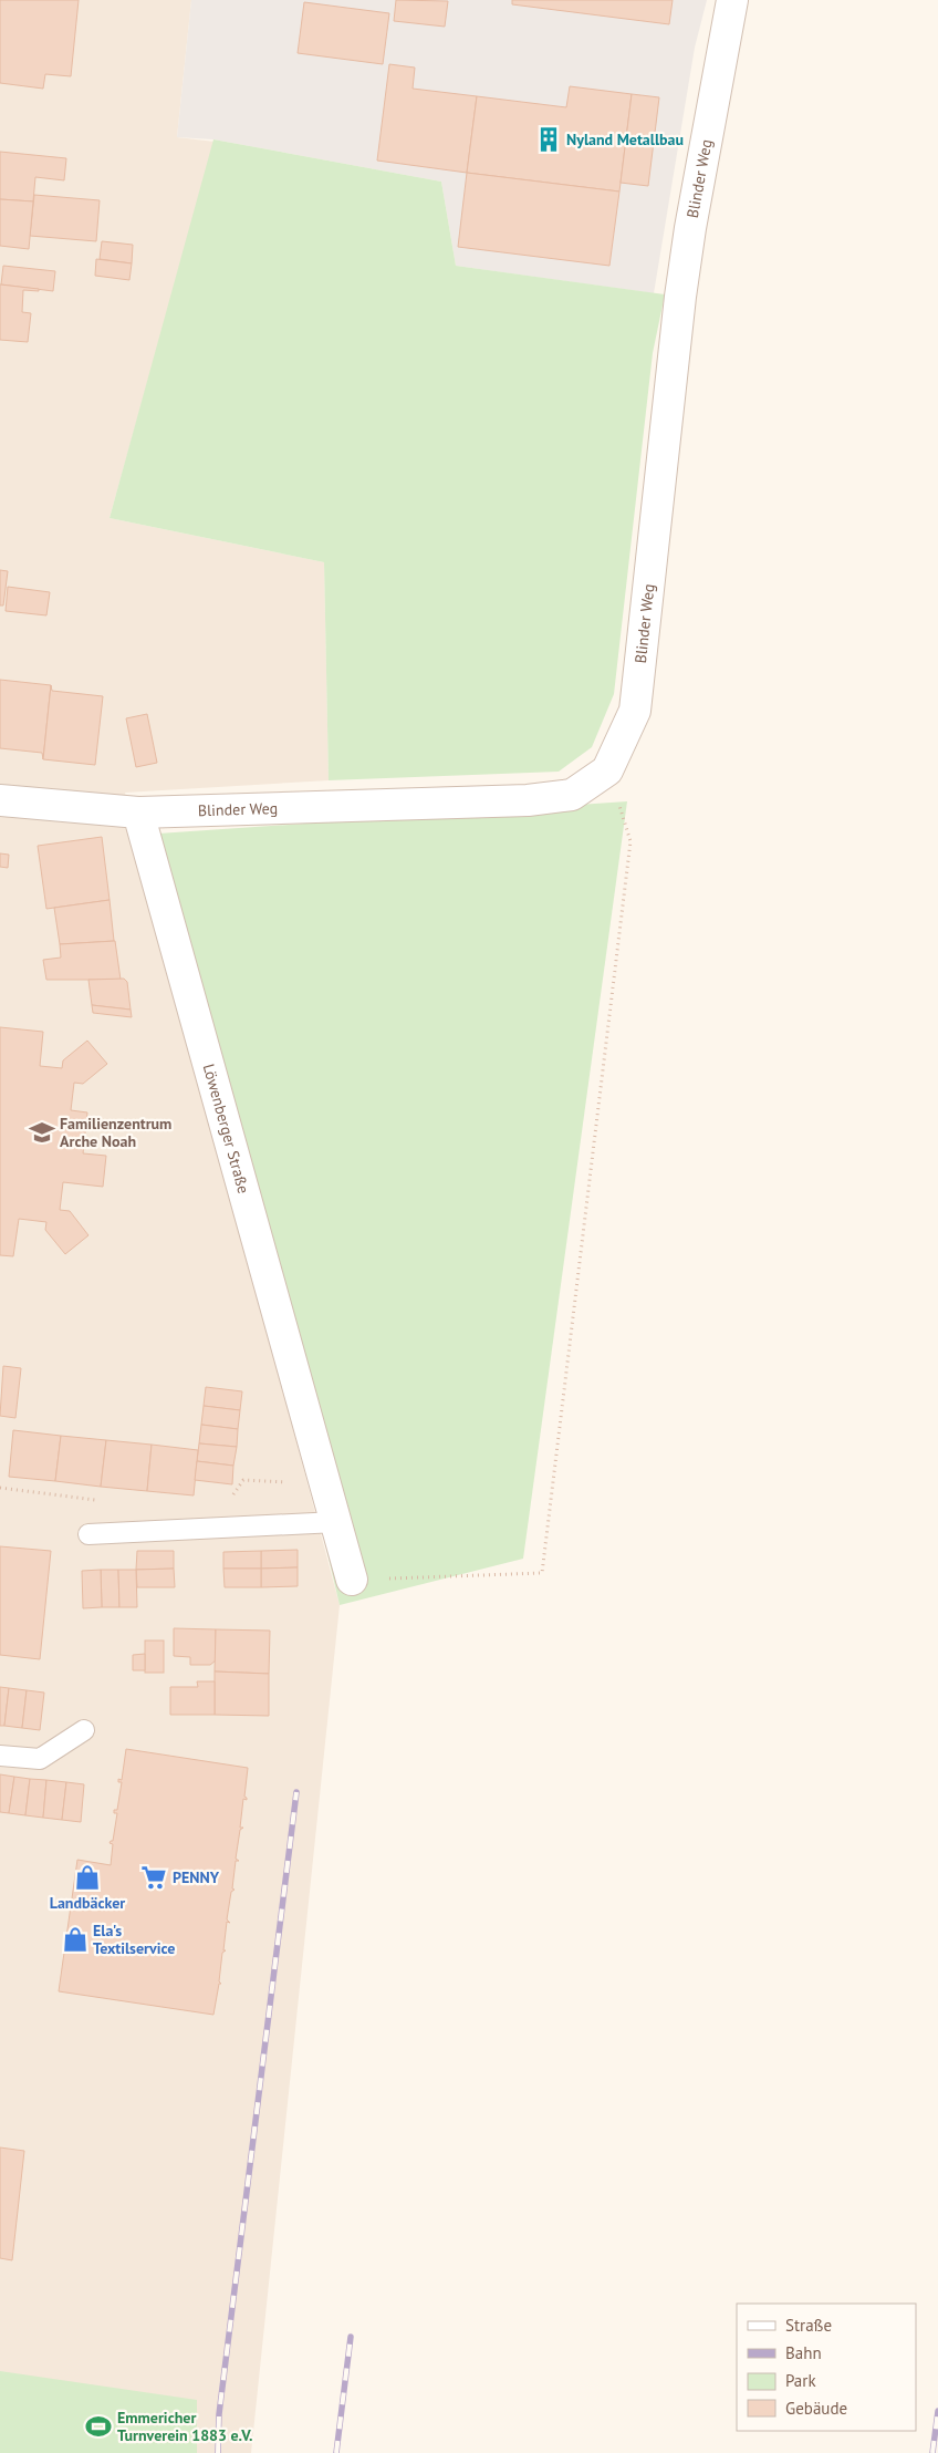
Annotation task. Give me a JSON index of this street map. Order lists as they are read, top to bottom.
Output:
{
  "streets": {
    "street": ["Blinder Weg", "Löwenberger Straße"]
  },
  "crossings": [
    ["Blinder Weg", "Löwenberger Straße"]
  ],
  "places": {
    "building": ["Nyland Metallbau"],
    "school or university": ["Familienzentrum Arche Noah"],
    "shop": ["Landbäcker", "Ela's Textilservice"],
    "supermarket": ["PENNY"],
    "sports": ["Emmericher Turnverein 1883 e.V."]
  },
  "legend": [
    "Straße",
    "Bahn",
    "Park",
    "Gebäude"
  ]
}
